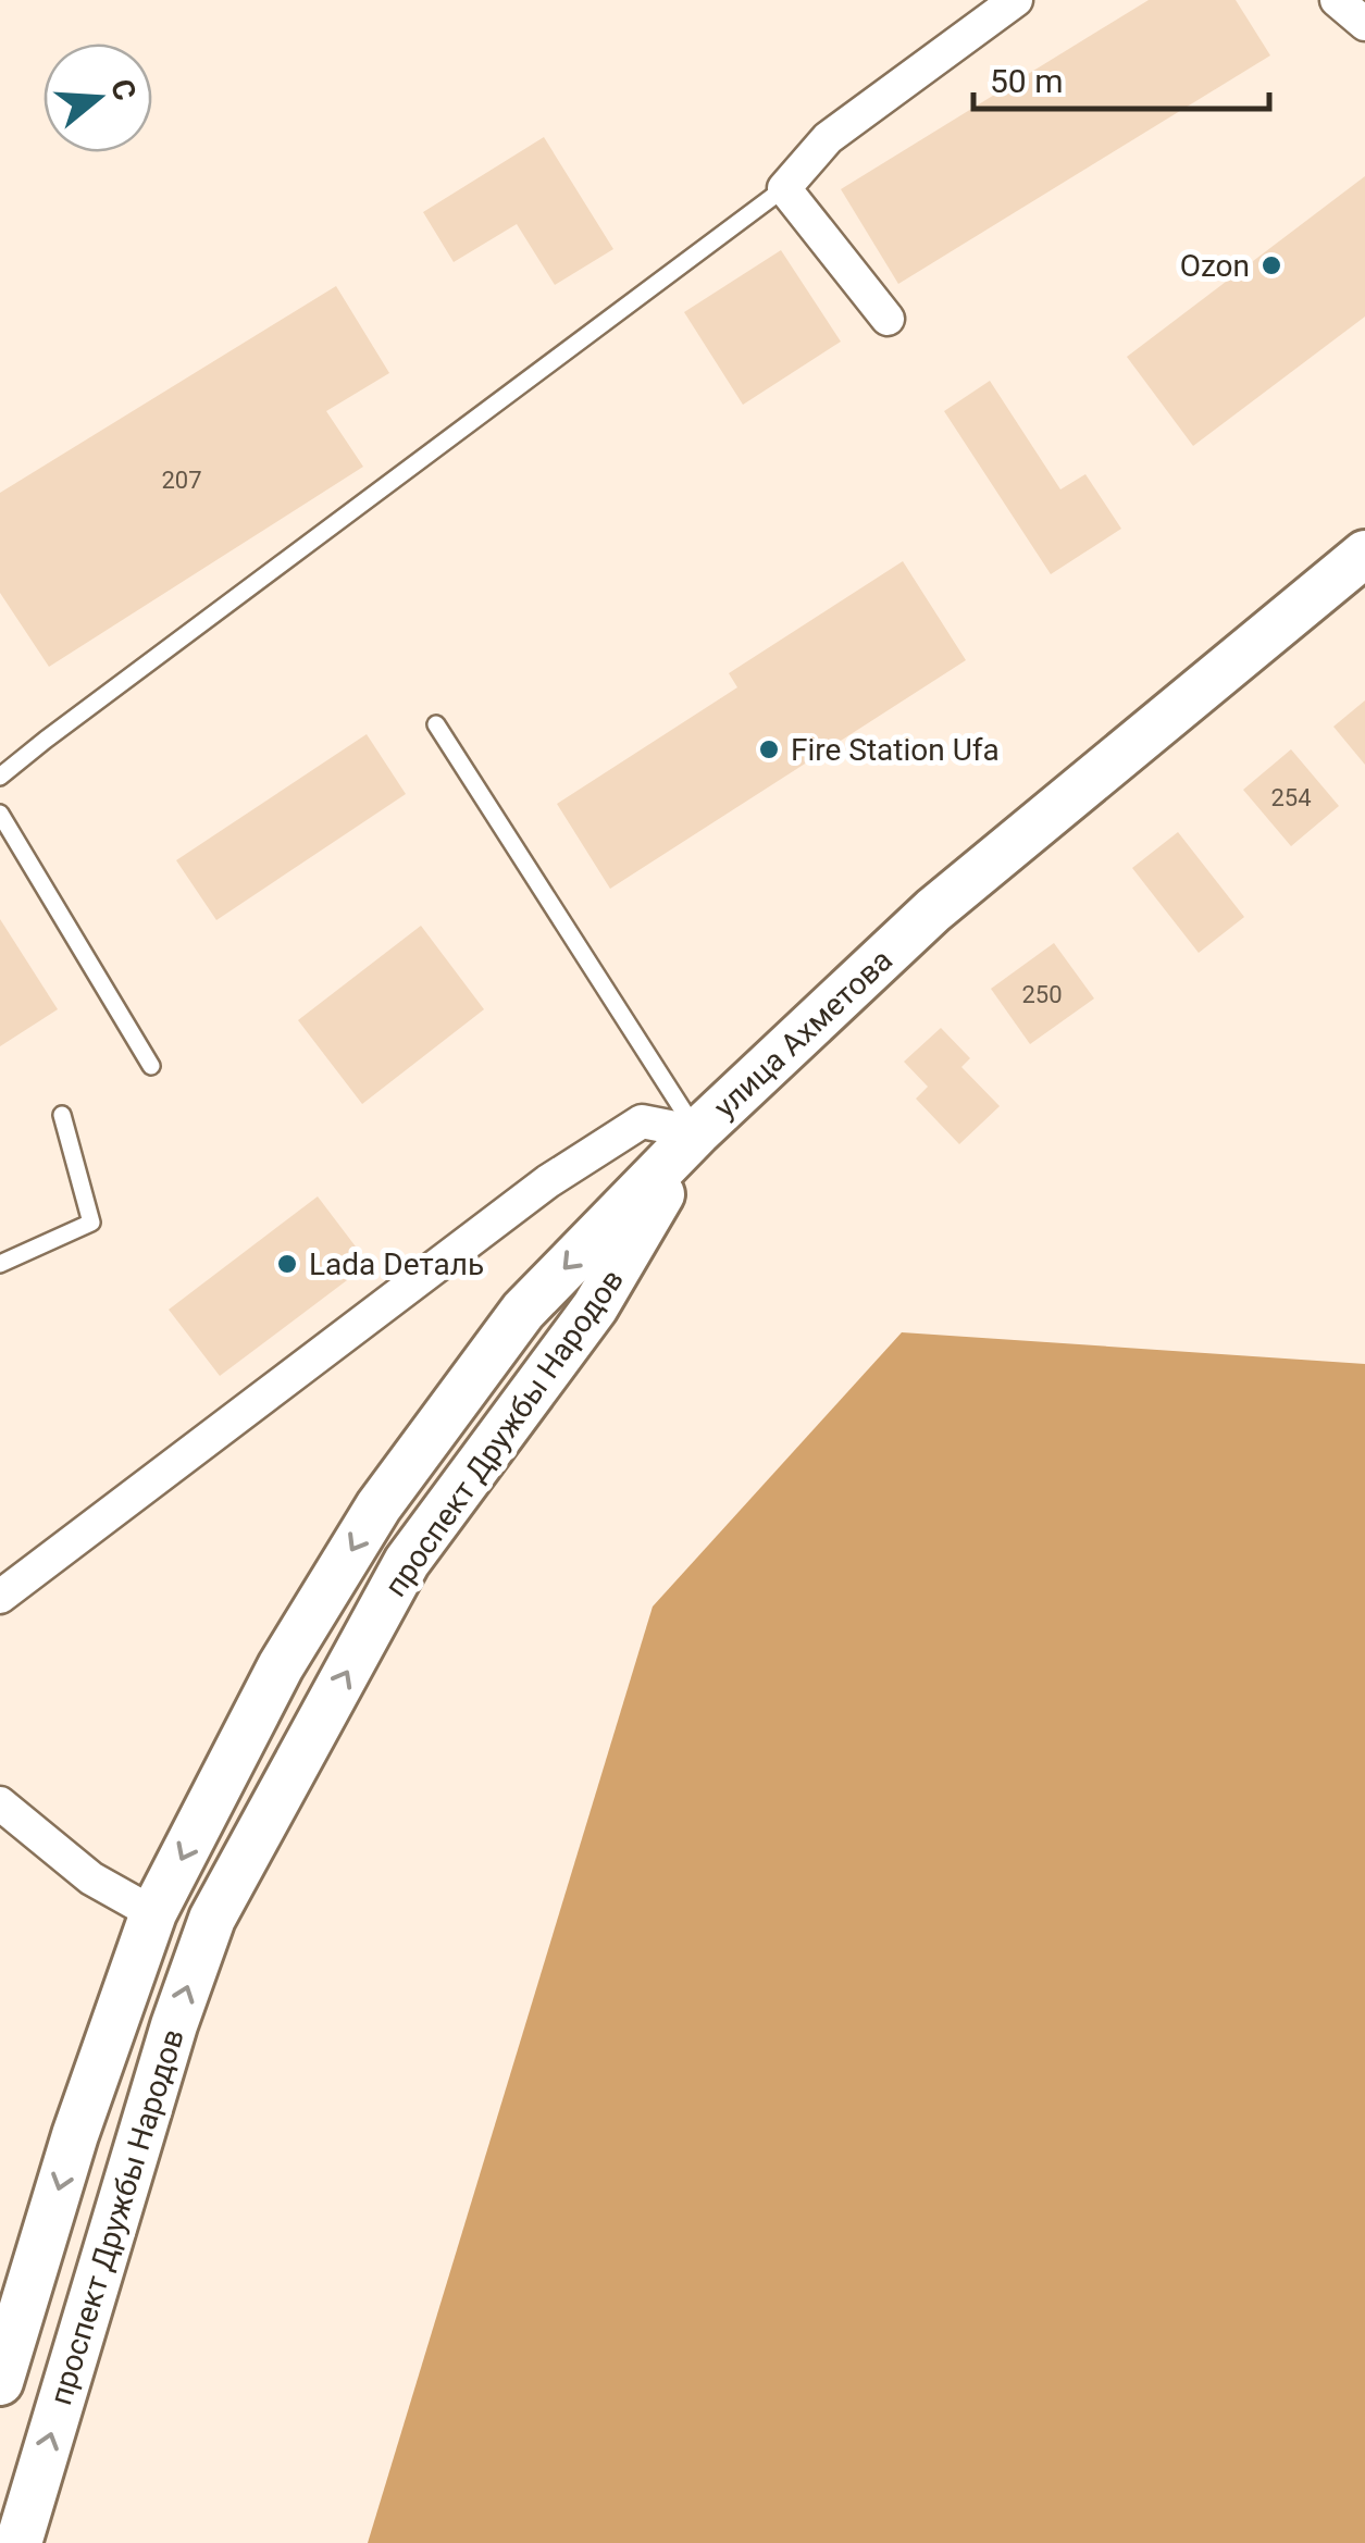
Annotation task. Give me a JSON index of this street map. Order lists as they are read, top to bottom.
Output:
{
  "streets": {
    "main road": ["улица Ахметова", "проспект Дружбы Народов"]
  },
  "crossings": [
    ["улица Ахметова", "проспект Дружбы Народов"]
  ],
  "places": ["Ozon", "Fire Station Ufa", "Lada Dеталь"],
  "house_numbers": ["207", "254", "250"],
  "scale_bar": "50 m",
  "north": "right"
}
